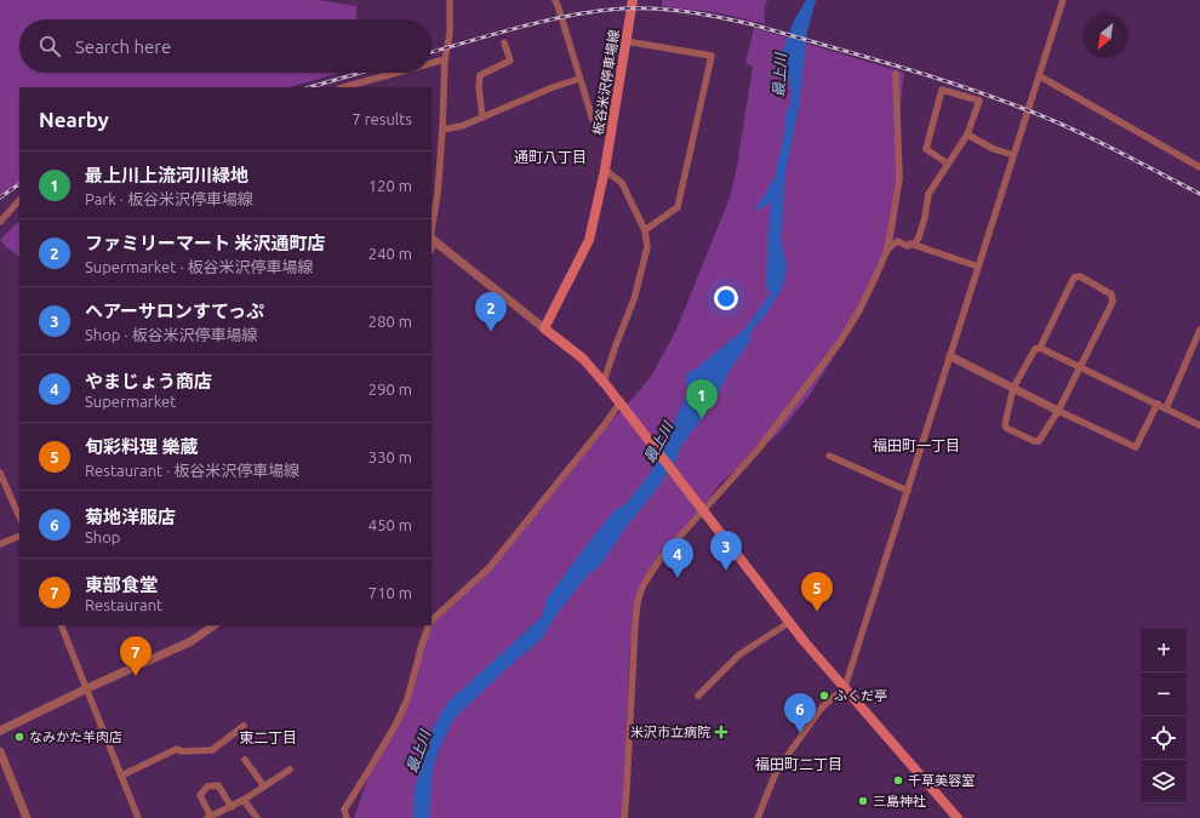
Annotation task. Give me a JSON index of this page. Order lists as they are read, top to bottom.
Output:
{
  "streets": {
    "main road": ["板谷米沢停車場線"]
  },
  "districts": [
    "通町八丁目",
    "福田町一丁目",
    "東二丁目",
    "福田町二丁目"
  ],
  "water": ["最上川"],
  "places": {
    "other": [
      "ふくだ亭",
      "なみかた羊肉店",
      "千草美容室",
      "三島神社"
    ],
    "health": ["米沢市立病院"]
  },
  "north": "bottom left",
  "page": {
    "search": "Search here",
    "heading": ["Nearby", "7 results"],
    "list": [
      {
        "mark": "1",
        "name": "最上川上流河川緑地",
        "note": "Park · 板谷米沢停車場線",
        "value": "120 m"
      },
      {
        "mark": "2",
        "name": "ファミリーマート 米沢通町店",
        "note": "Supermarket · 板谷米沢停車場線",
        "value": "240 m"
      },
      {
        "mark": "3",
        "name": "ヘアーサロンすてっぷ",
        "note": "Shop · 板谷米沢停車場線",
        "value": "280 m"
      },
      {
        "mark": "4",
        "name": "やまじょう商店",
        "note": "Supermarket",
        "value": "290 m"
      },
      {
        "mark": "5",
        "name": "旬彩料理 樂蔵",
        "note": "Restaurant · 板谷米沢停車場線",
        "value": "330 m"
      },
      {
        "mark": "6",
        "name": "菊地洋服店",
        "note": "Shop",
        "value": "450 m"
      },
      {
        "mark": "7",
        "name": "東部食堂",
        "note": "Restaurant",
        "value": "710 m"
      }
    ],
    "pins": [
      "2",
      "1",
      "3",
      "4",
      "5",
      "7",
      "6"
    ],
    "map_buttons": ["+", "−"]
  }
}
